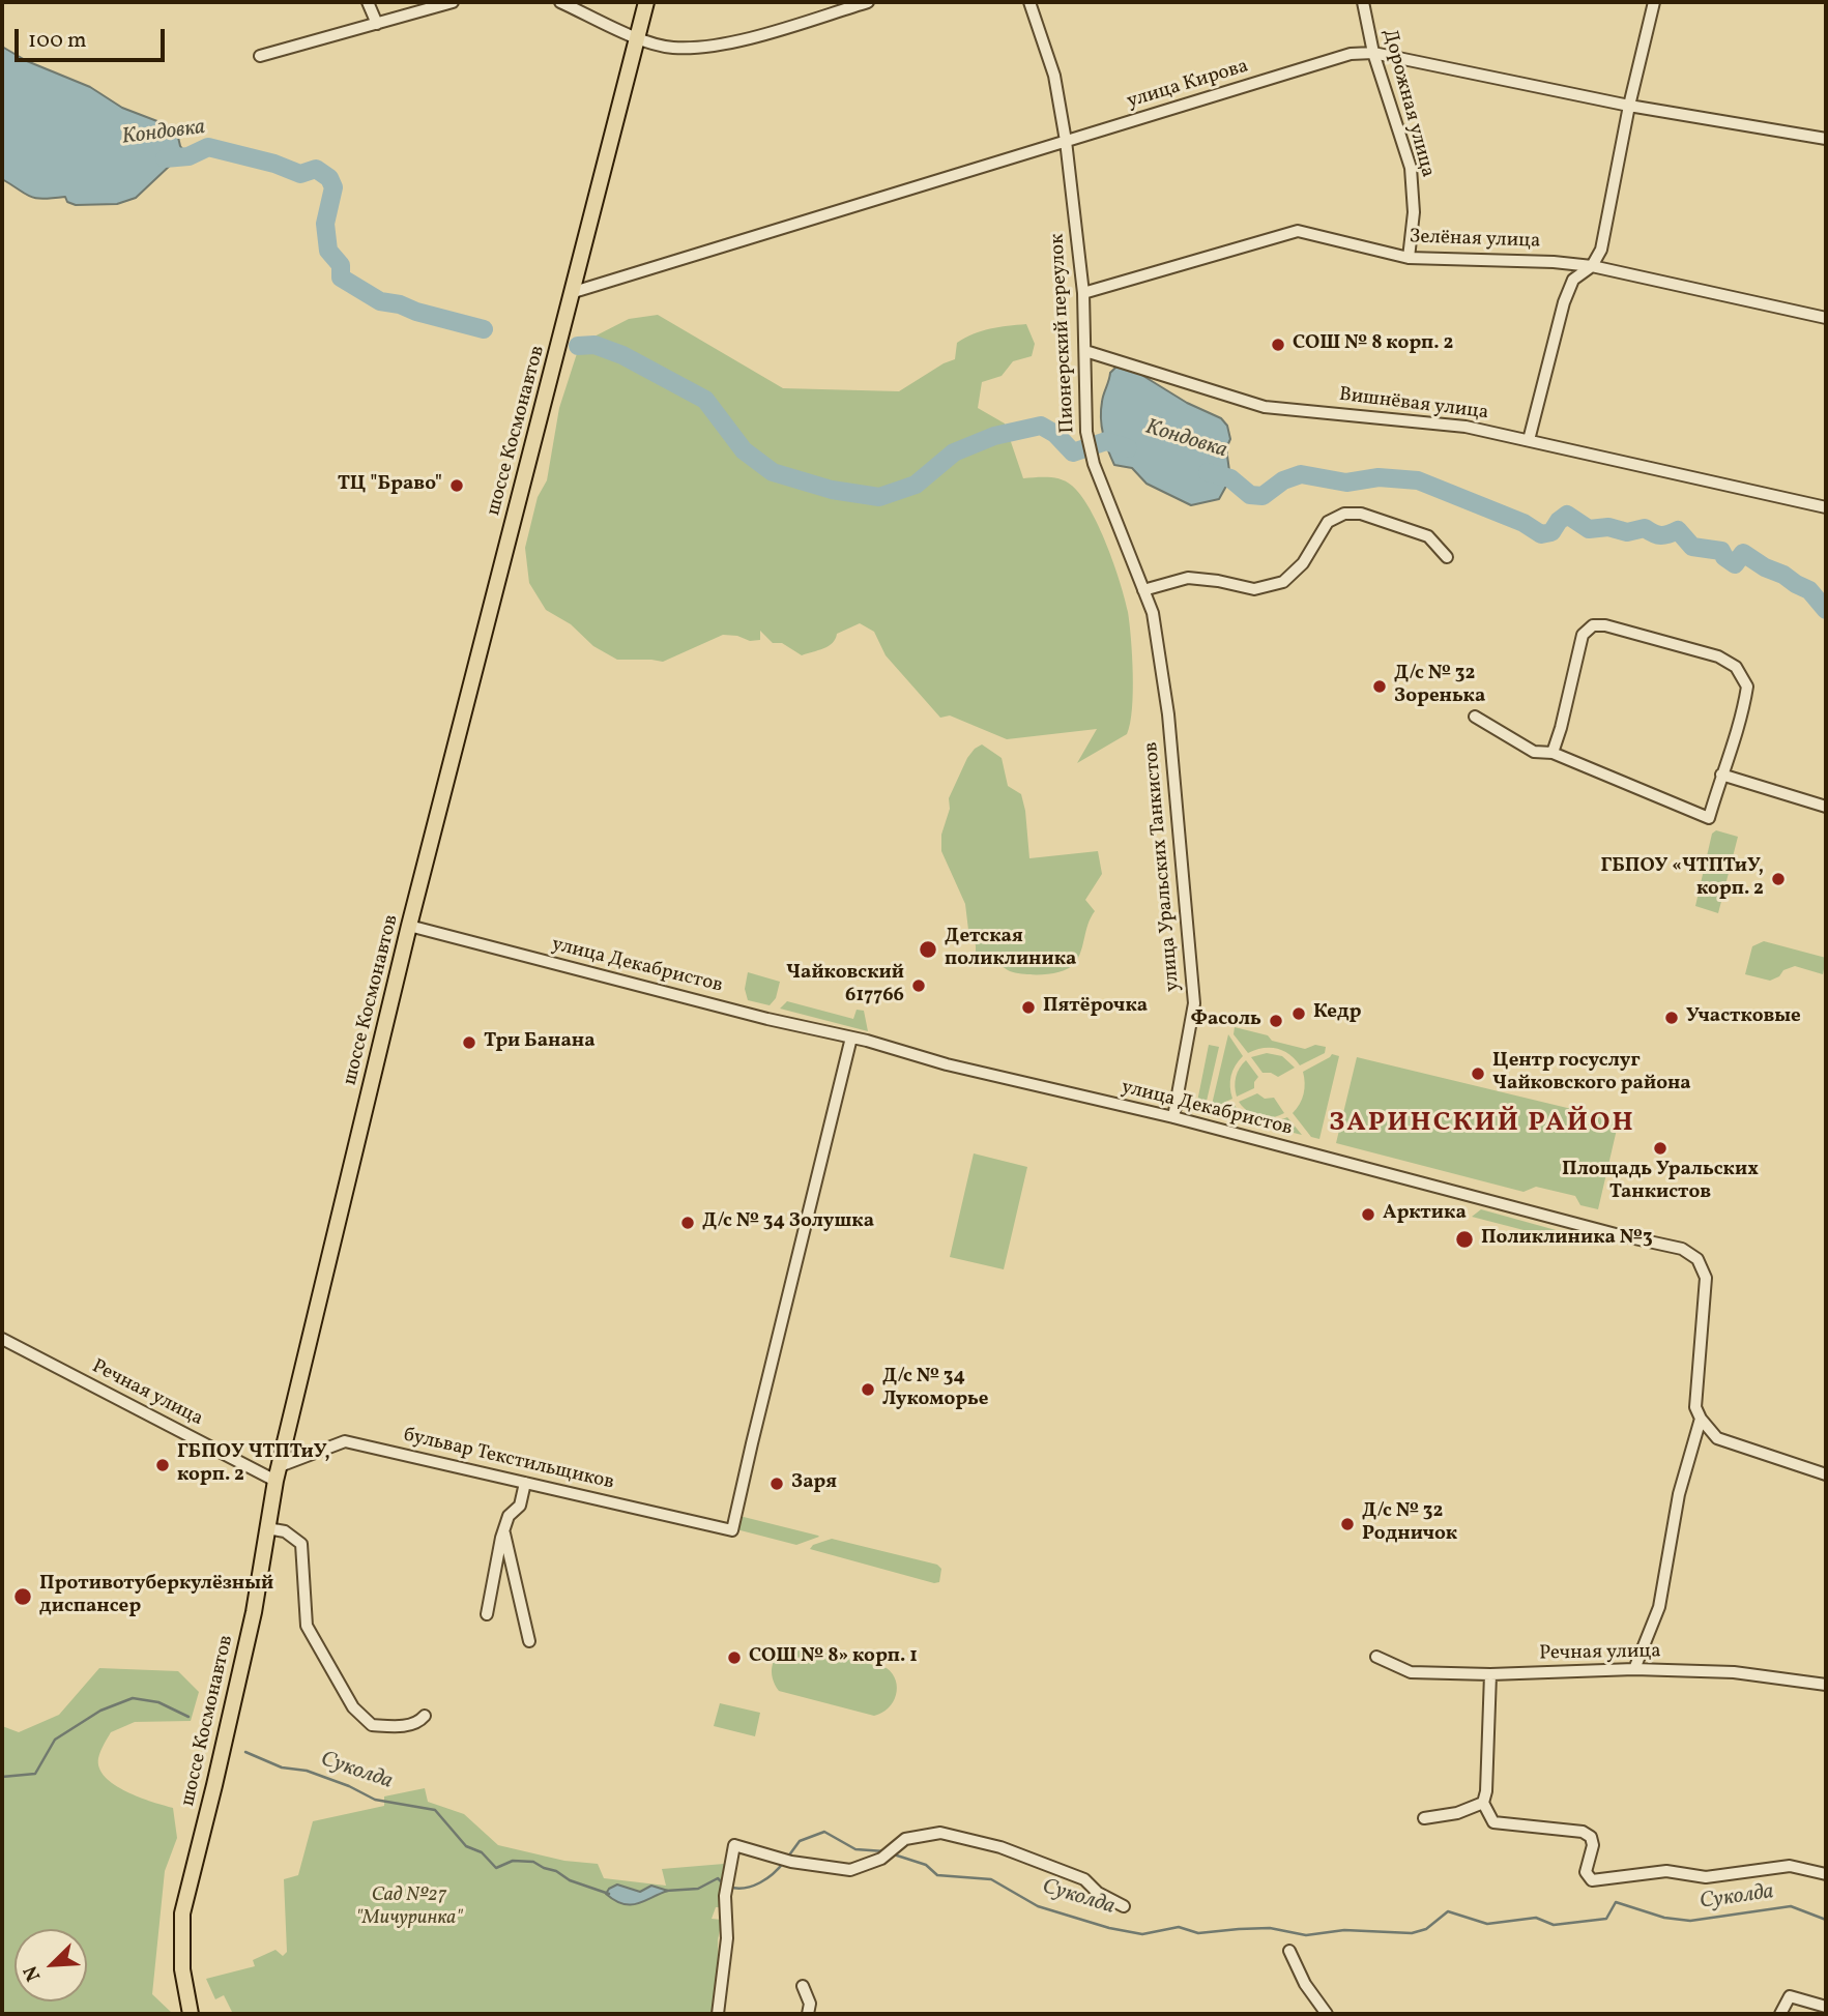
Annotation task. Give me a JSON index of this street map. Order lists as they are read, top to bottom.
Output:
{
  "streets": {
    "main road": ["шоссе Космонавтов"],
    "street": [
      "улица Кирова",
      "Дорожная улица",
      "Зелёная улица",
      "Пионерский переулок",
      "Вишнёвая улица",
      "улица Уральских Танкистов",
      "улица Декабристов",
      "Речная улица",
      "бульвар Текстильщиков"
    ]
  },
  "crossings": [
    ["улица Кирова", "Дорожная улица"],
    ["улица Кирова", "Пионерский переулок"],
    ["улица Кирова", "шоссе Космонавтов"],
    ["Дорожная улица", "Зелёная улица"],
    ["Зелёная улица", "Пионерский переулок"],
    ["Пионерский переулок", "Вишнёвая улица"],
    ["Пионерский переулок", "улица Уральских Танкистов"],
    ["шоссе Космонавтов", "улица Декабристов"],
    ["шоссе Космонавтов", "Речная улица"],
    ["шоссе Космонавтов", "бульвар Текстильщиков"],
    ["улица Уральских Танкистов", "улица Декабристов"],
    ["улица Декабристов", "бульвар Текстильщиков"],
    ["Речная улица", "бульвар Текстильщиков"]
  ],
  "districts": ["ЗАРИНСКИЙ РАЙОН"],
  "water": ["Кондовка", "Суколда"],
  "parks": ["Сад №27 \"Мичуринка\""],
  "places": [
    "СОШ № 8 корп. 2",
    "ТЦ \"Браво\"",
    "Д/с № 32 Зоренька",
    "ГБПОУ «ЧТПТиУ, корп. 2",
    "Детская поликлиника",
    "Чайковский 617766",
    "Пятёрочка",
    "Кедр",
    "Участковые",
    "Фасоль",
    "Три Банана",
    "Центр госуслуг Чайковского района",
    "Площадь Уральских Танкистов",
    "Арктика",
    "Д/с № 34 Золушка",
    "Поликлиника №3",
    "Д/с № 34 Лукоморье",
    "ГБПОУ ЧТПТиУ, корп. 2",
    "Заря",
    "Д/с № 32 Родничок",
    "Противотуберкулёзный диспансер",
    "СОШ № 8» корп. 1"
  ],
  "scale_bar": "100 m",
  "north": "bottom left"
}
